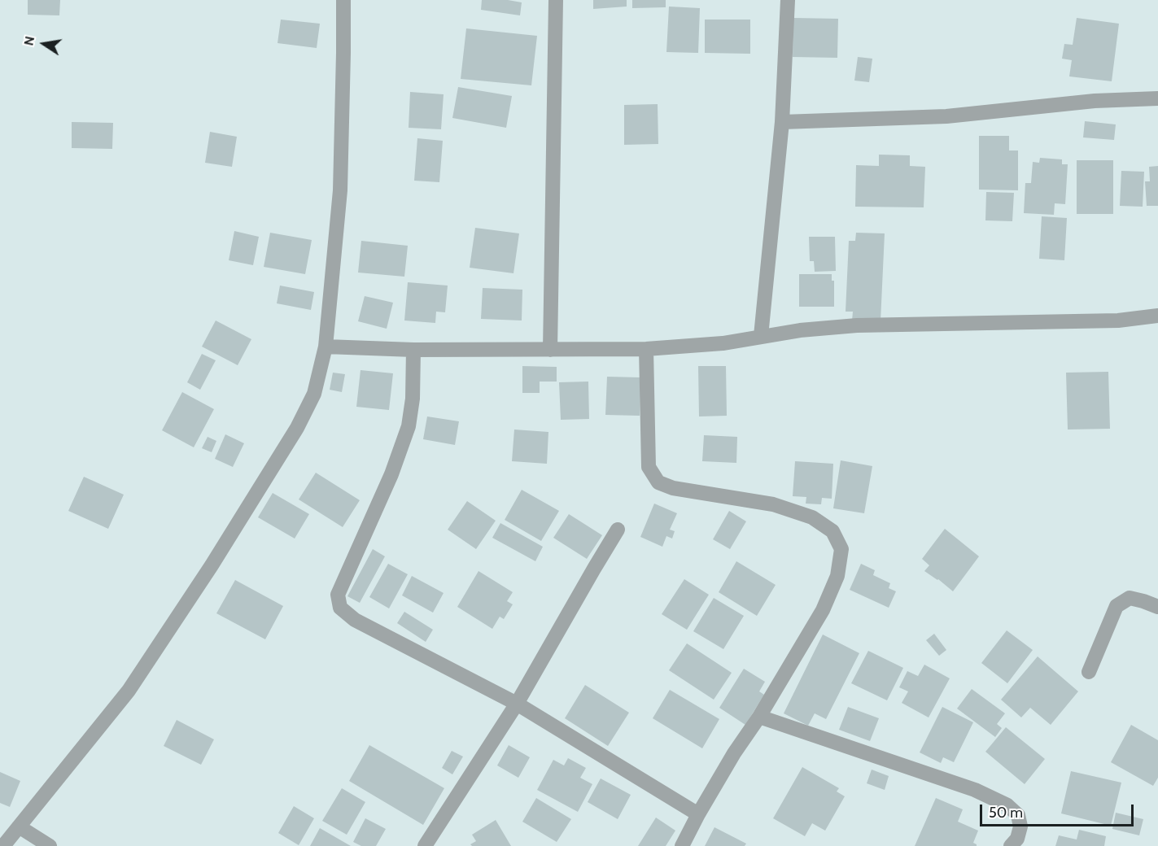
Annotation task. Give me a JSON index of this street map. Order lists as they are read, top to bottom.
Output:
{
  "scale_bar": "50 m",
  "north": "left"
}
